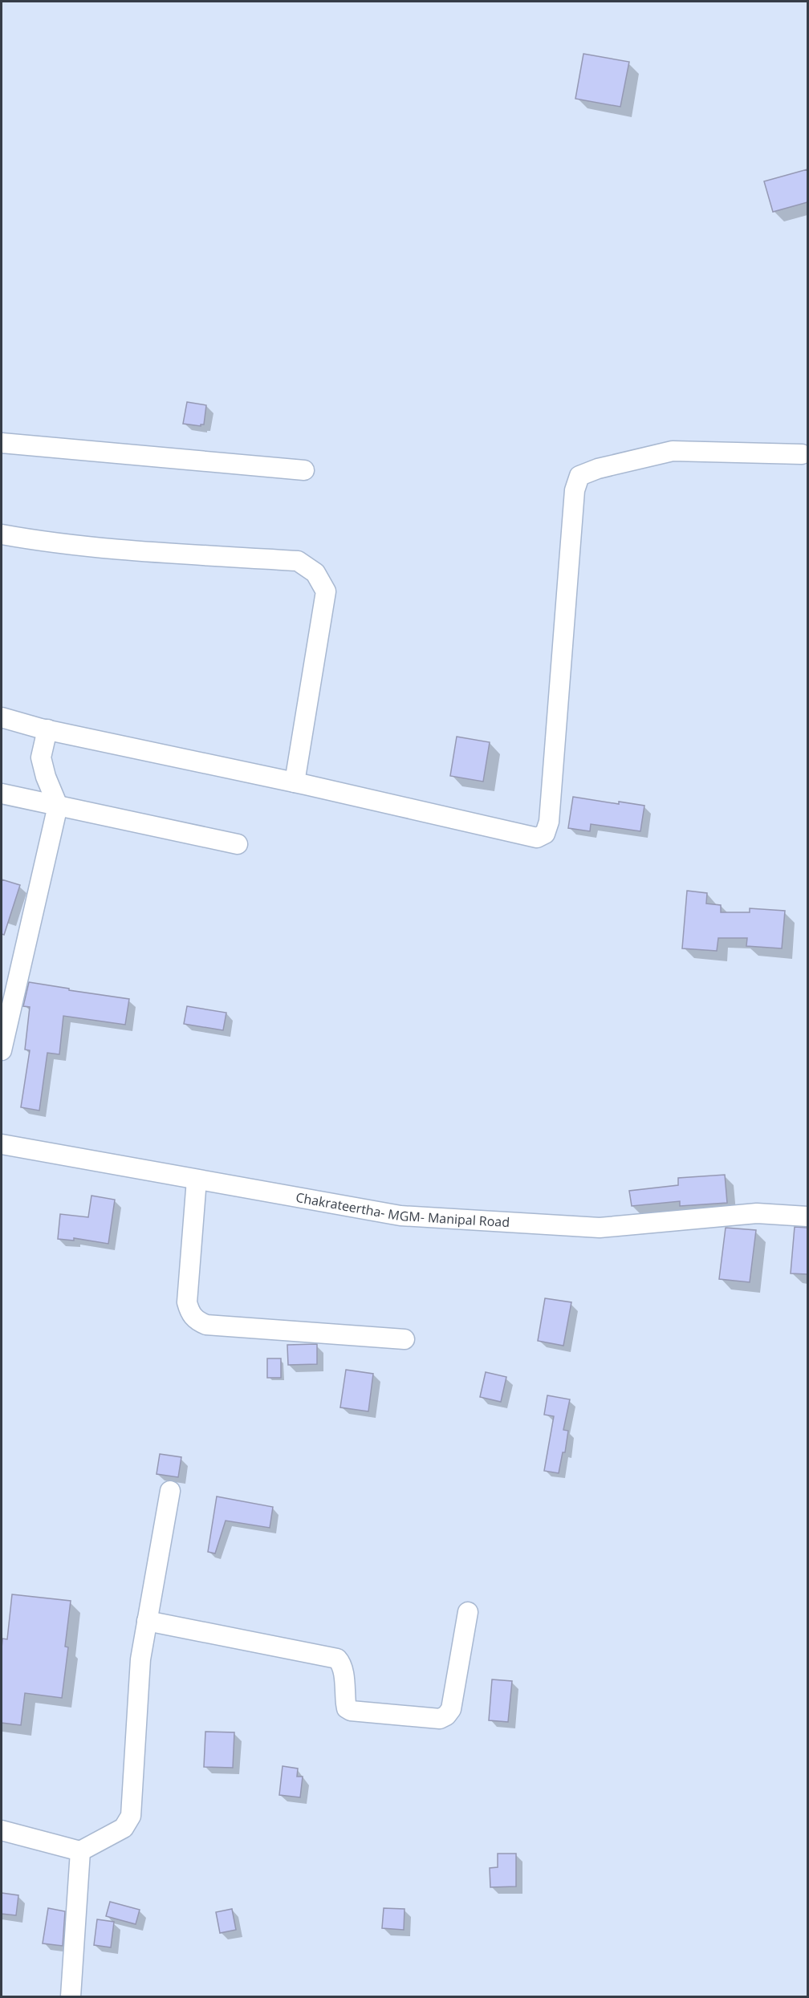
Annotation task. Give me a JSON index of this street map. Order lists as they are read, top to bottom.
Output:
{
  "streets": {
    "street": ["Chakrateertha- MGM- Manipal Road"]
  }
}
